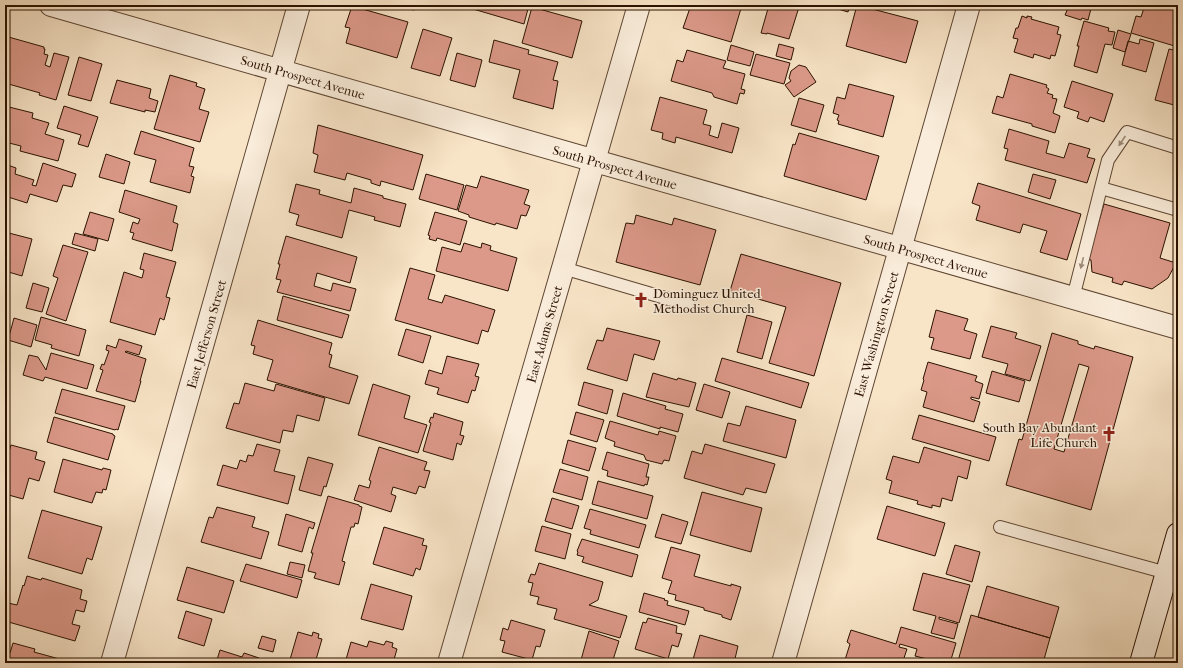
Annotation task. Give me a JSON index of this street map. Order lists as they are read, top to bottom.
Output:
{
  "streets": {
    "street": [
      "South Prospect Avenue",
      "East Jefferson Street",
      "East Adams Street",
      "East Washington Street"
    ]
  },
  "crossings": [
    ["South Prospect Avenue", "East Jefferson Street"],
    ["South Prospect Avenue", "East Adams Street"],
    ["South Prospect Avenue", "East Washington Street"]
  ],
  "places": {
    "church": ["Dominguez United Methodist Church", "South Bay Abundant Life Church"]
  }
}
